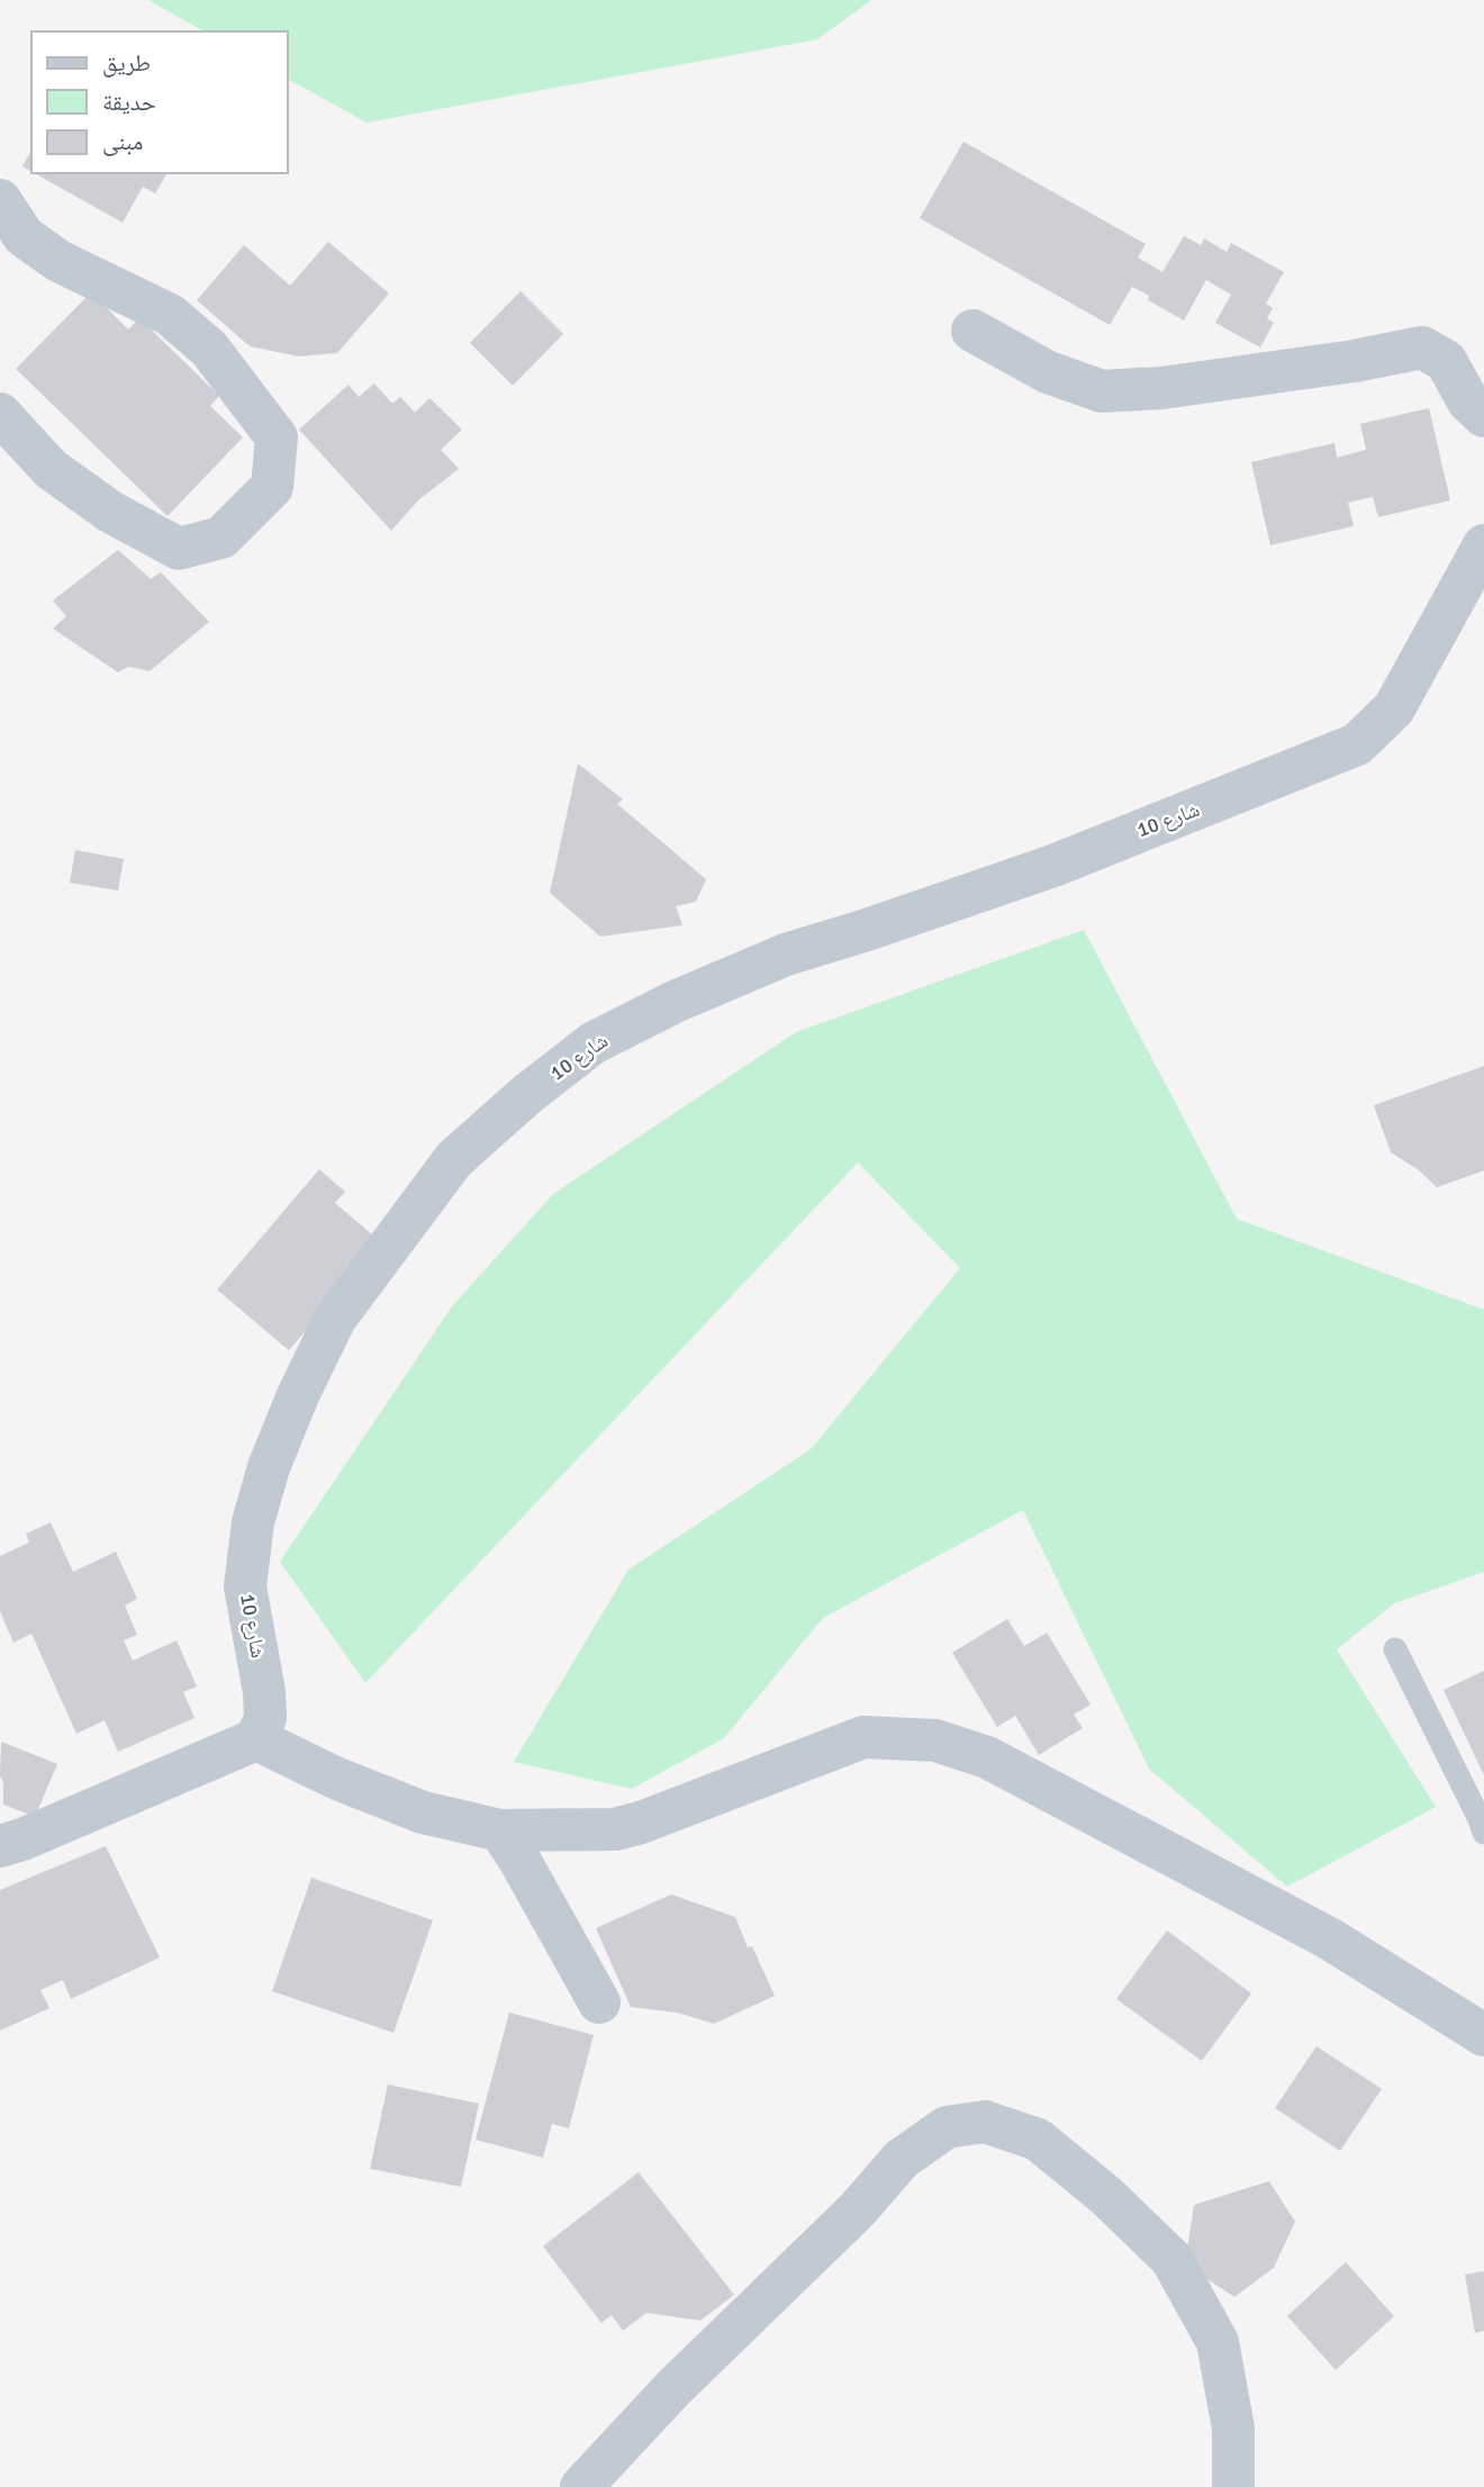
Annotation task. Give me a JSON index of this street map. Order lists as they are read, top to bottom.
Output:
{
  "streets": {
    "street": ["شارع 10"]
  },
  "legend": ["طريق", "حديقة", "مبنى"]
}
